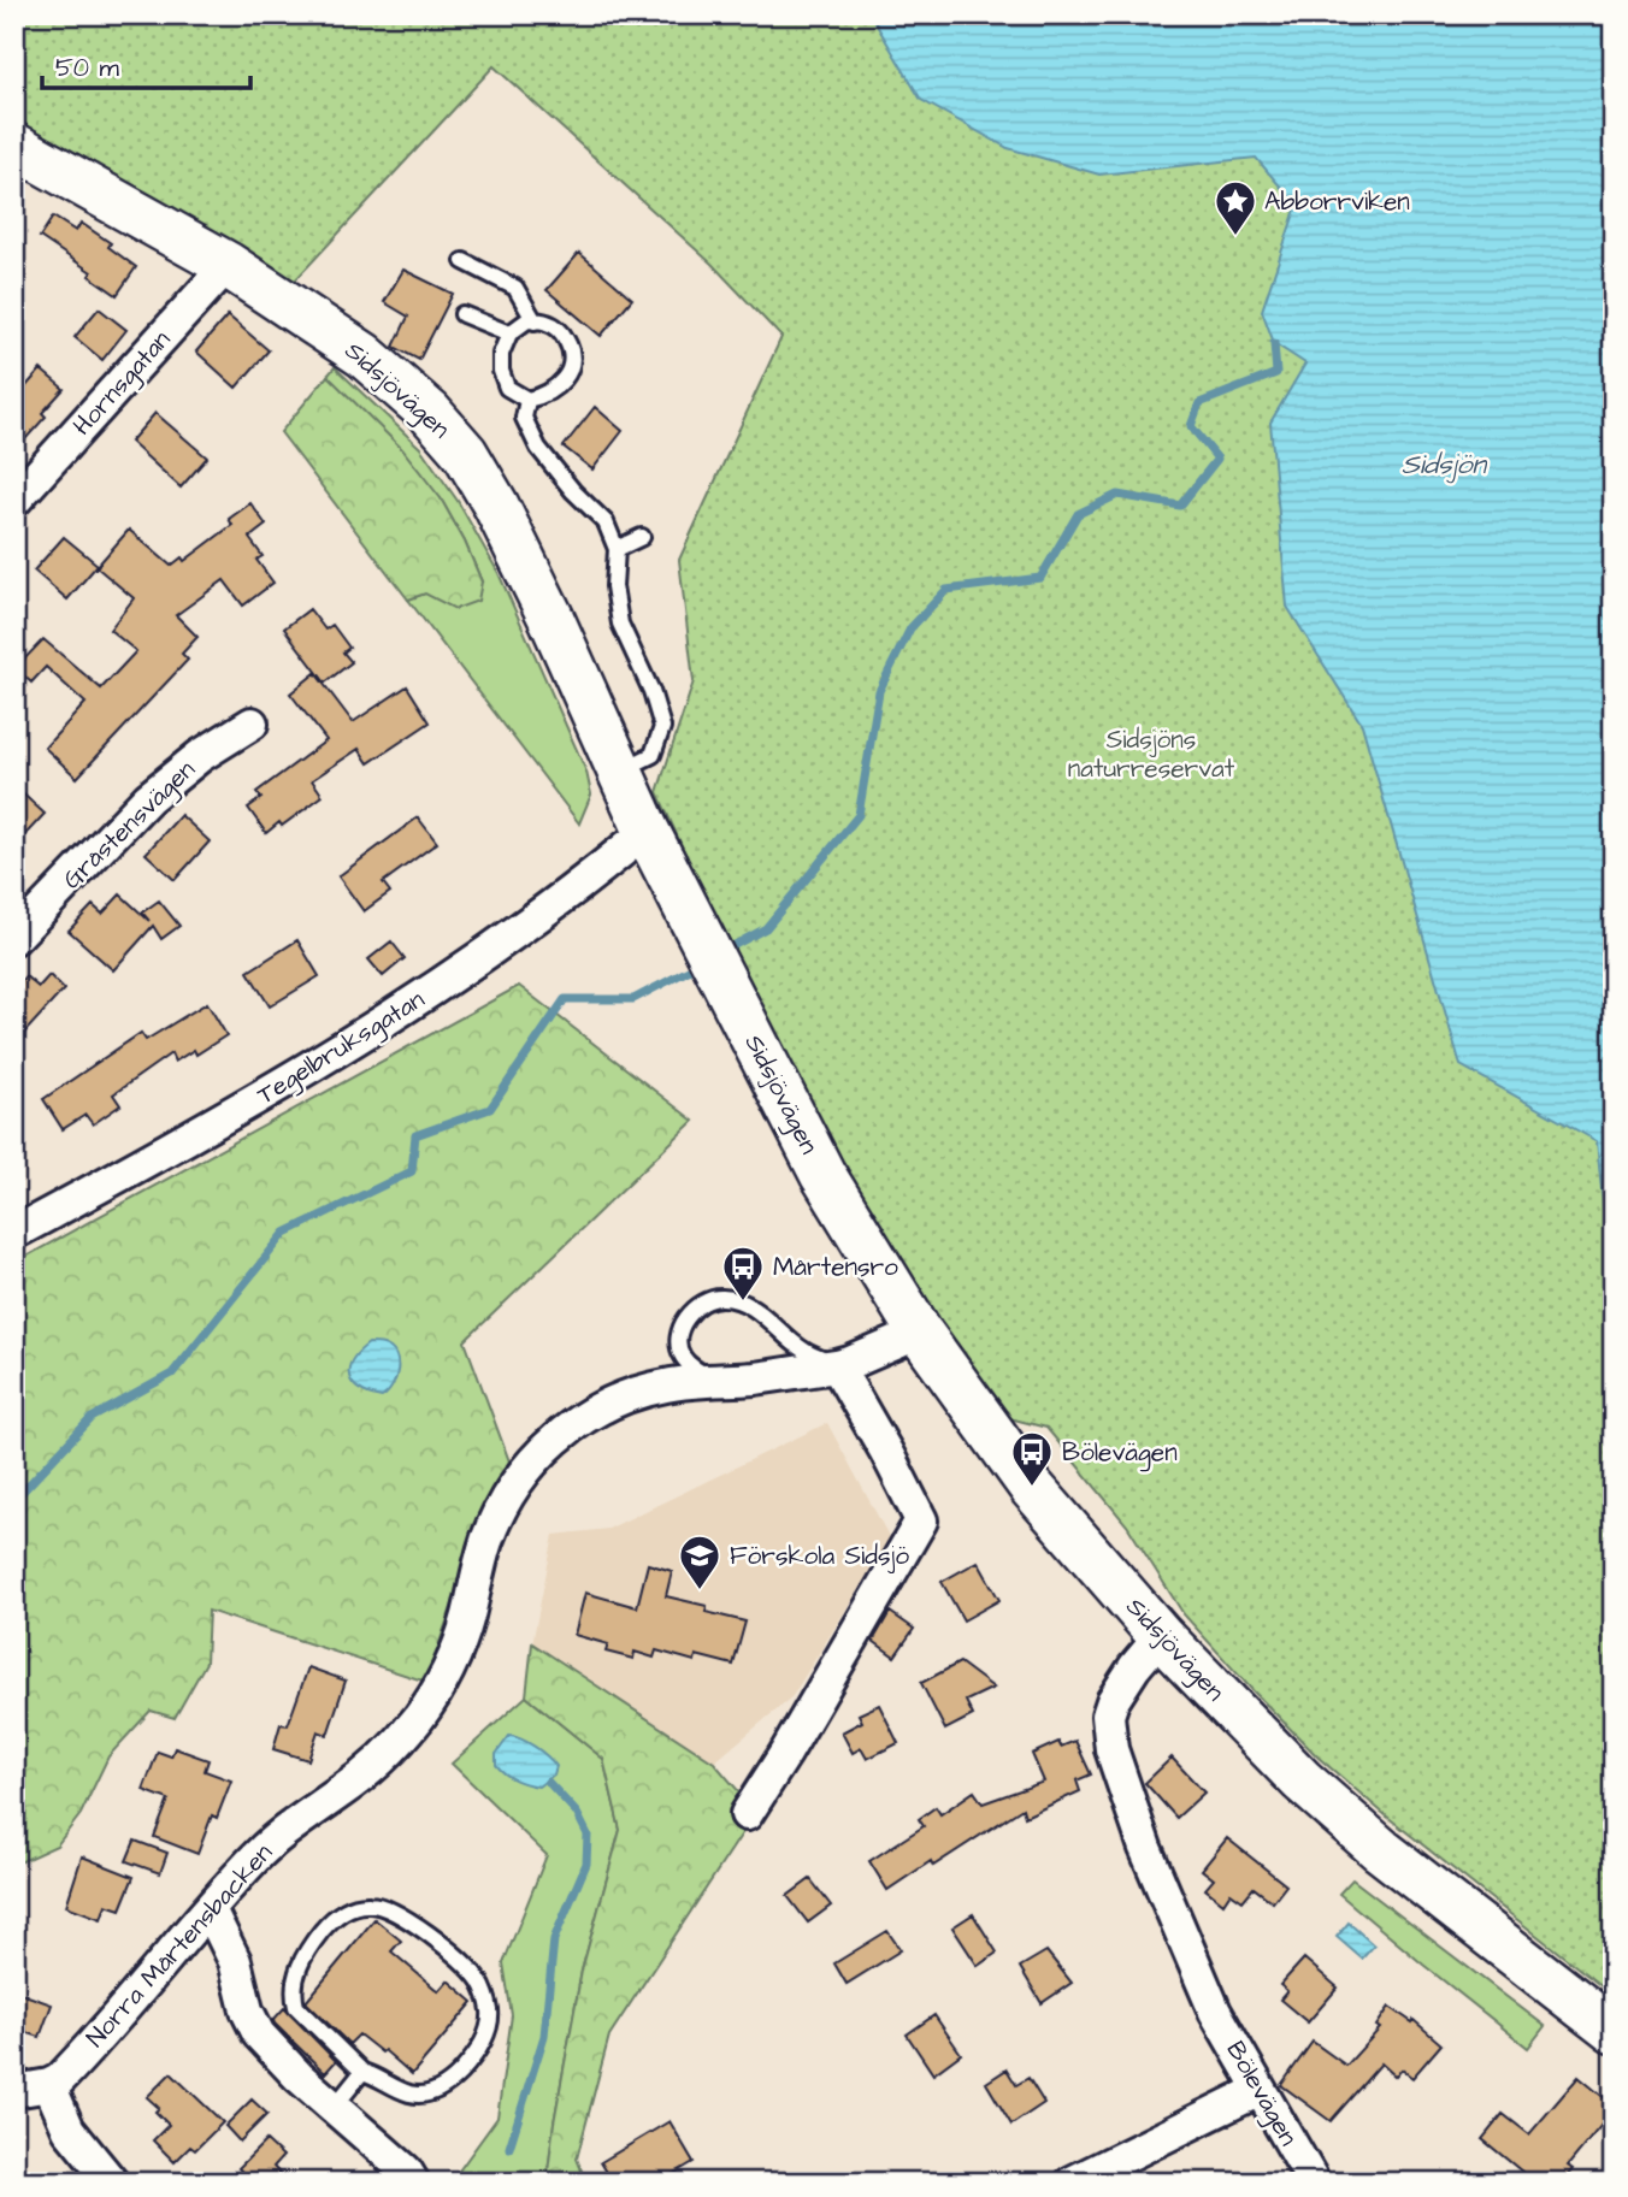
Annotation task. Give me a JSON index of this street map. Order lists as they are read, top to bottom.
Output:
{
  "streets": {
    "main road": ["Sidsjövägen"],
    "street": [
      "Hornsgatan",
      "Gråstensvägen",
      "Tegelbruksgatan",
      "Norra Mårtensbacken",
      "Bölevägen"
    ]
  },
  "crossings": [
    ["Hornsgatan", "Sidsjövägen"],
    ["Sidsjövägen", "Tegelbruksgatan"],
    ["Sidsjövägen", "Norra Mårtensbacken"],
    ["Sidsjövägen", "Bölevägen"]
  ],
  "water": ["Sidsjön"],
  "parks": ["Sidsjöns naturreservat"],
  "places": {
    "place": ["Abborrviken"],
    "bus stop": ["Mårtensro", "Bölevägen"],
    "school or university": ["Förskola Sidsjö"]
  },
  "scale_bar": "50 m"
}
